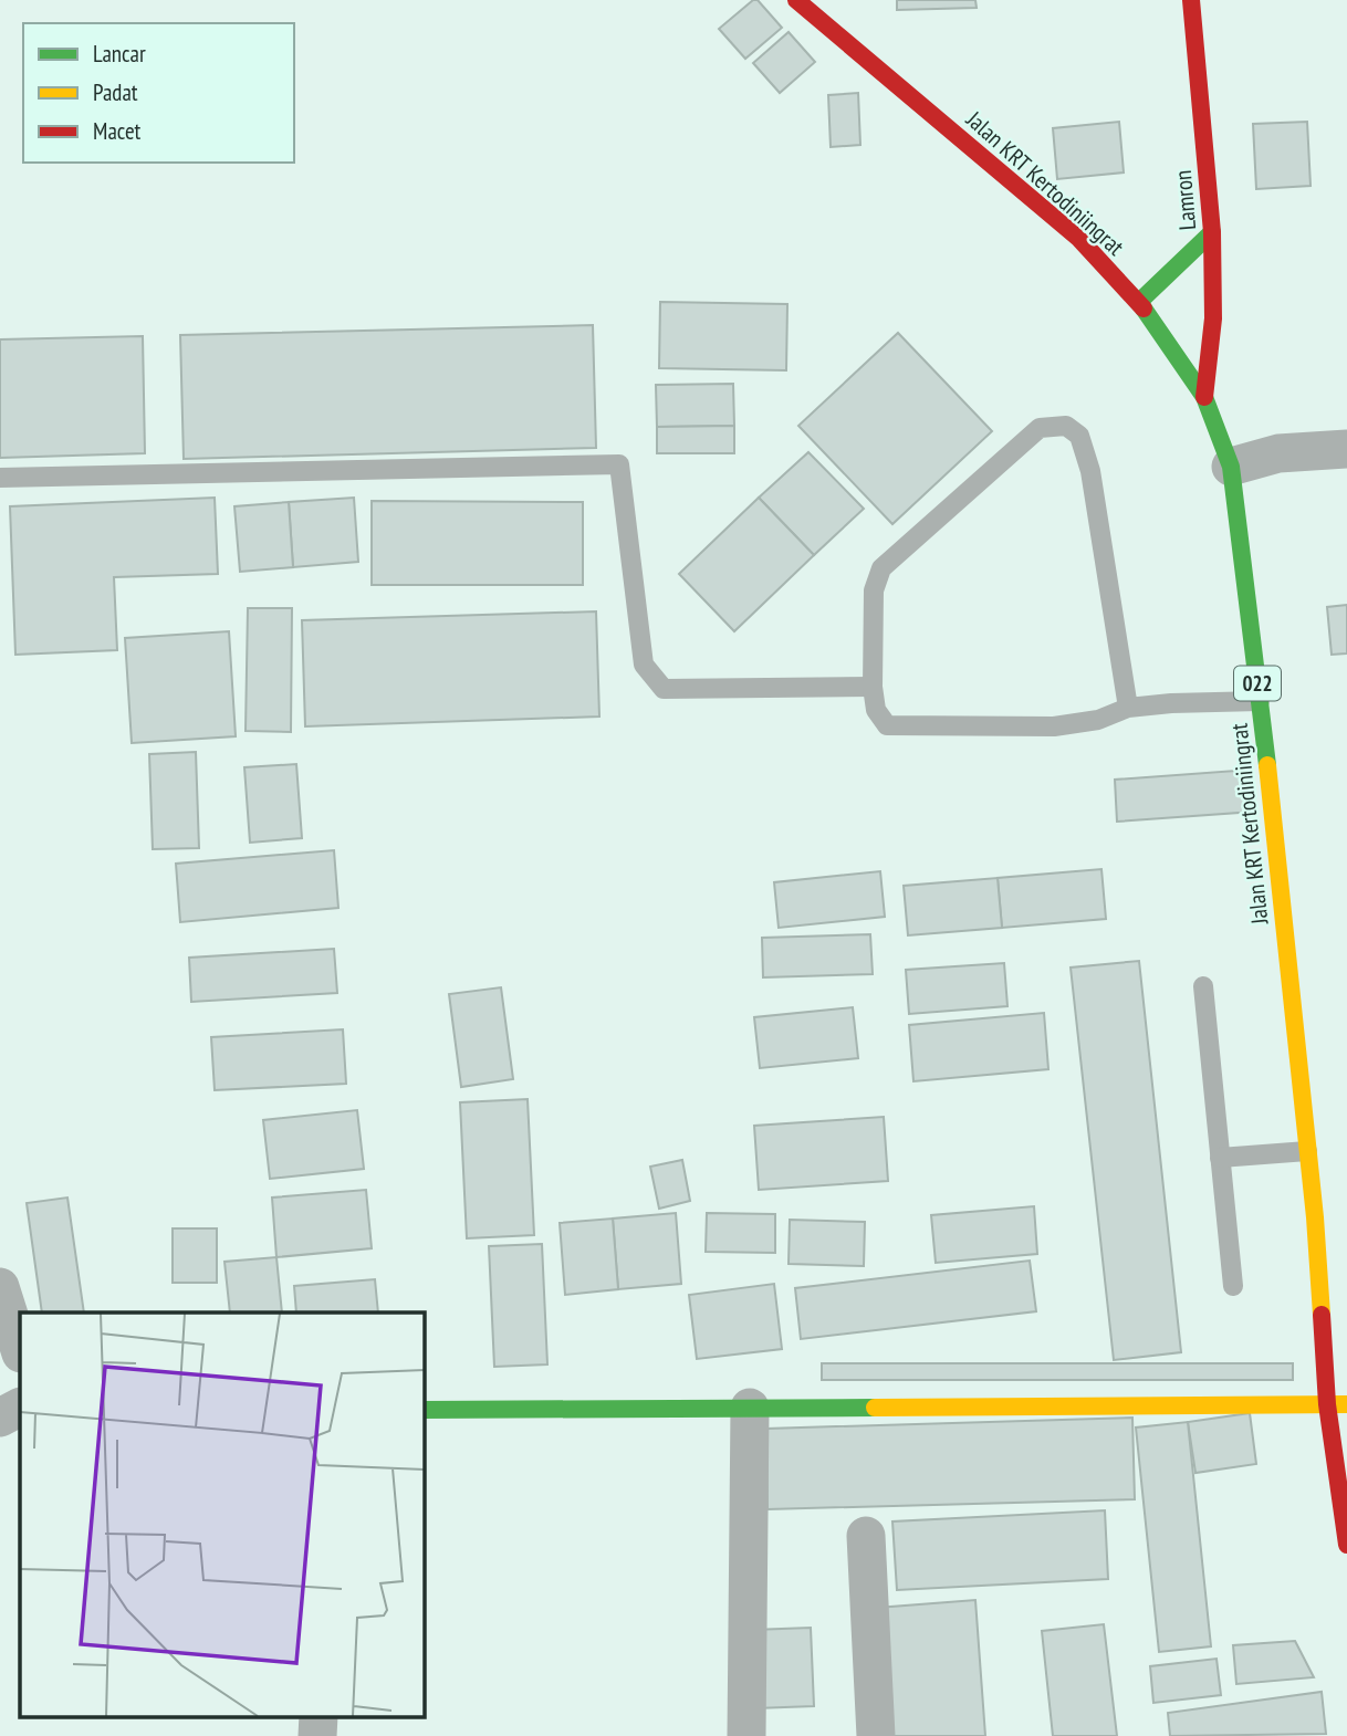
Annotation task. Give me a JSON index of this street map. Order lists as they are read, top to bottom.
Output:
{
  "streets": {
    "main road": ["Jalan KRT Kertodiniingrat", "Lamron", "022"]
  },
  "crossings": [
    ["Jalan KRT Kertodiniingrat", "Lamron"]
  ],
  "legend": ["Lancar", "Padat", "Macet"]
}
